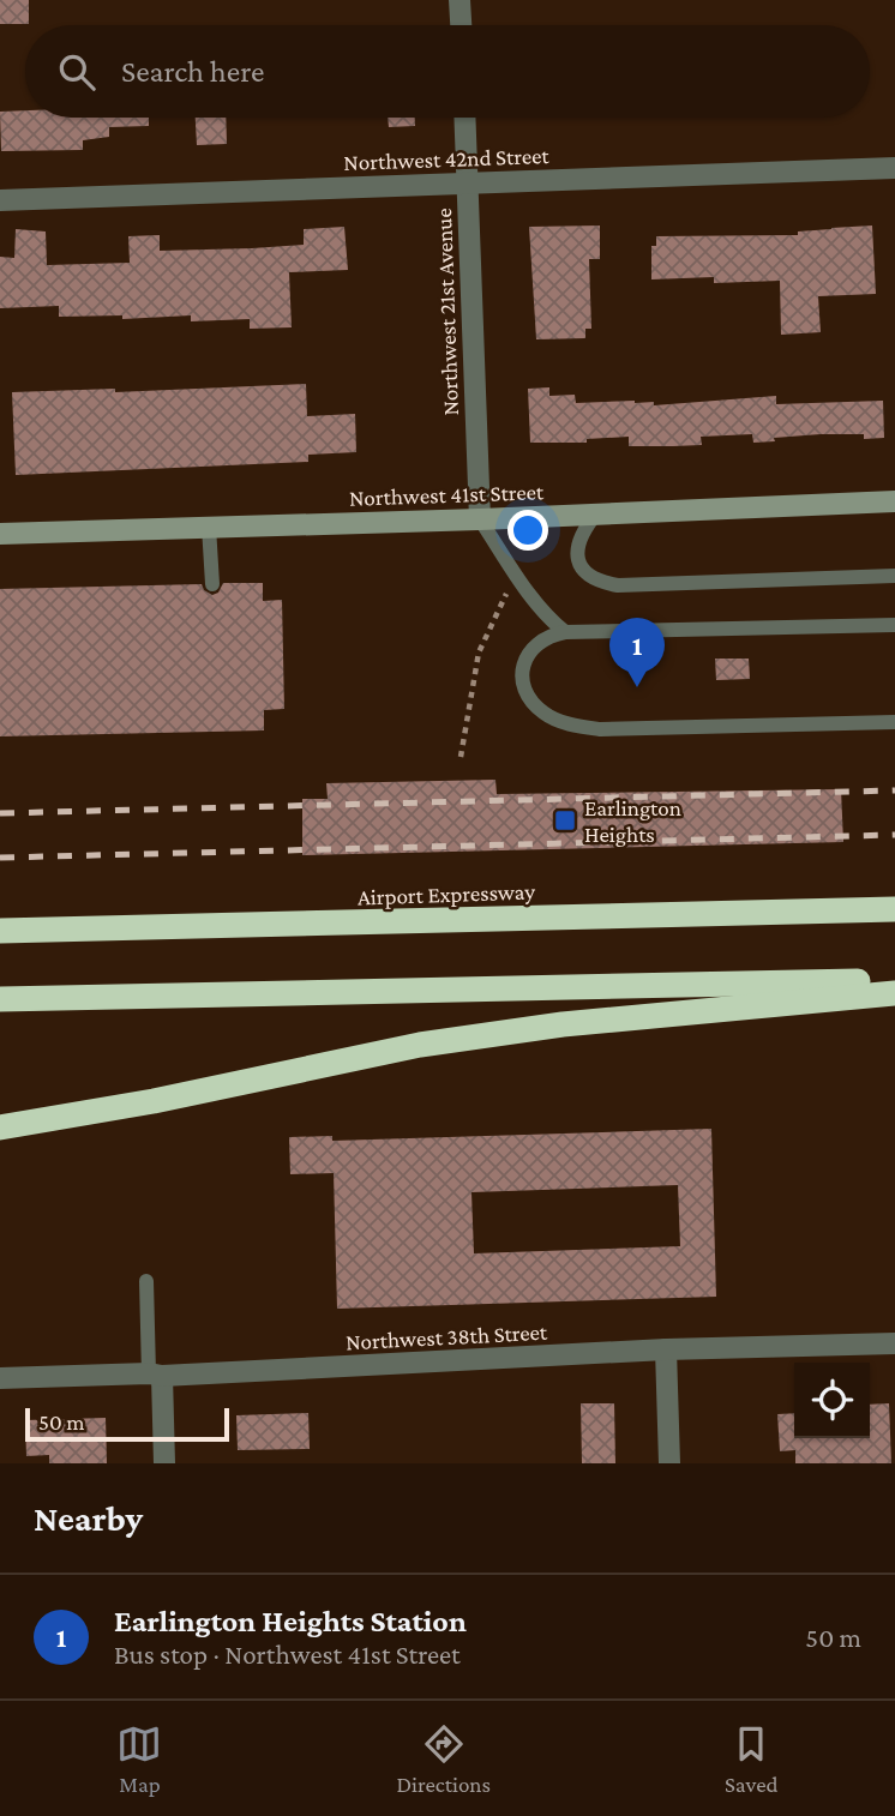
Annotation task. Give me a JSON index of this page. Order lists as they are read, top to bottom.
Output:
{
  "streets": {
    "highway": ["Airport Expressway"],
    "main road": ["Northwest 41st Street"],
    "street": ["Northwest 42nd Street", "Northwest 21st Avenue", "Northwest 38th Street"]
  },
  "crossings": [
    ["Northwest 42nd Street", "Northwest 21st Avenue"],
    ["Northwest 21st Avenue", "Northwest 41st Street"]
  ],
  "places": {
    "transit": ["Earlington Heights"]
  },
  "scale_bar": "50 m",
  "page": {
    "search": "Search here",
    "pins": "1",
    "scale": "50 m",
    "heading": "Nearby",
    "list": [
      {
        "mark": "1",
        "name": "Earlington Heights Station",
        "note": "Bus stop · Northwest 41st Street",
        "value": "50 m"
      }
    ],
    "nav": ["Map", "Directions", "Saved"]
  }
}
